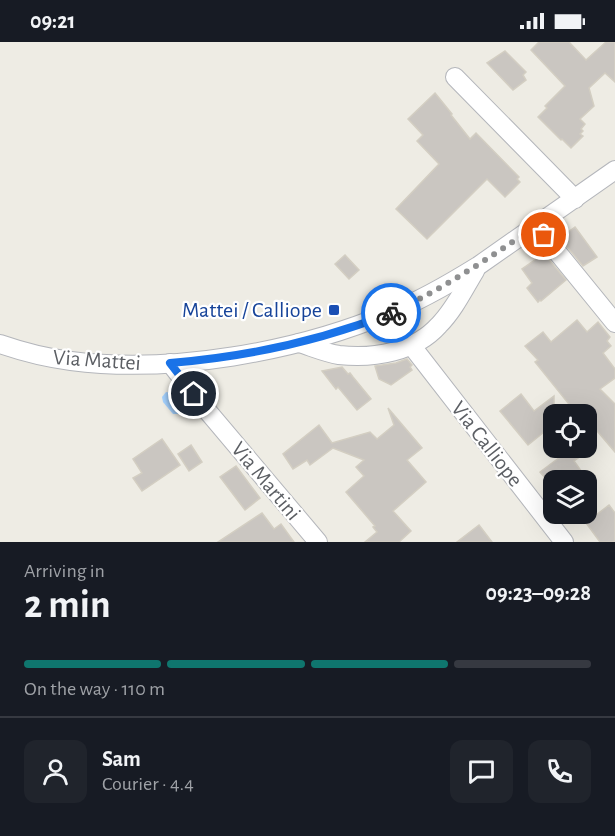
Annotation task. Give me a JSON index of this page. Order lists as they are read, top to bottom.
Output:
{
  "streets": {
    "street": ["Via Mattei", "Via Calliope", "Via Martini"]
  },
  "crossings": [
    ["Via Mattei", "Via Martini"]
  ],
  "places": {
    "transit": ["Mattei / Calliope"]
  },
  "page": {
    "status": "09:21",
    "heading": ["2 min", "Arriving in", "09:23–09:28"],
    "panel": ["Sam", "Courier · 4.4"],
    "bar": "On the way · 110 m"
  }
}
